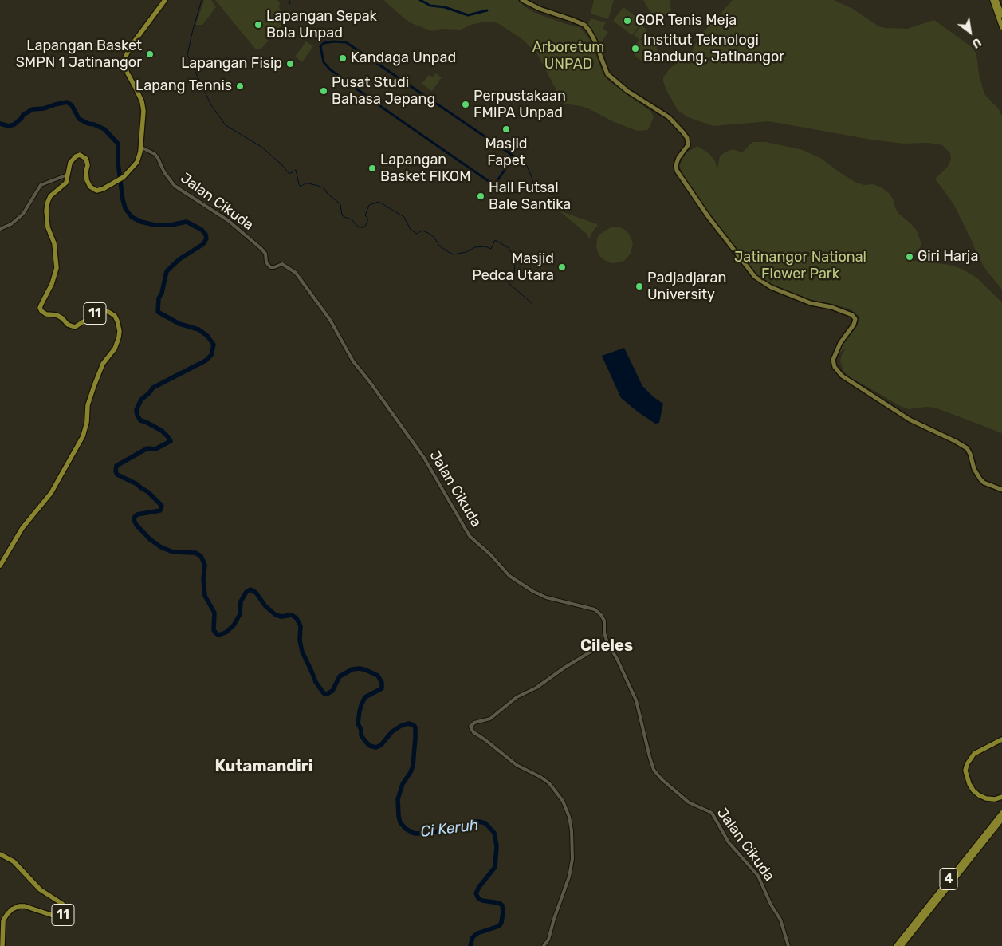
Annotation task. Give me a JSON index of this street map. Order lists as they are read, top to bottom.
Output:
{
  "streets": {
    "highway": ["11", "4"],
    "street": ["Jalan Cikuda"]
  },
  "crossings": [
    ["Jalan Cikuda", "11"]
  ],
  "districts": ["Cileles", "Kutamandiri"],
  "water": ["Ci Keruh"],
  "parks": ["Arboretum UNPAD", "Jatinangor National Flower Park"],
  "places": [
    "GOR Tenis Meja",
    "Lapangan Sepak Bola Unpad",
    "Institut Teknologi Bandung, Jatinangor",
    "Lapangan Basket SMPN 1 Jatinangor",
    "Kandaga Unpad",
    "Lapangan Fisip",
    "Lapang Tennis",
    "Pusat Studi Bahasa Jepang",
    "Perpustakaan FMIPA Unpad",
    "Masjid Fapet",
    "Lapangan Basket FIKOM",
    "Hall Futsal Bale Santika",
    "Giri Harja",
    "Masjid Pedca Utara",
    "Padjadjaran University"
  ],
  "north": "bottom right"
}
